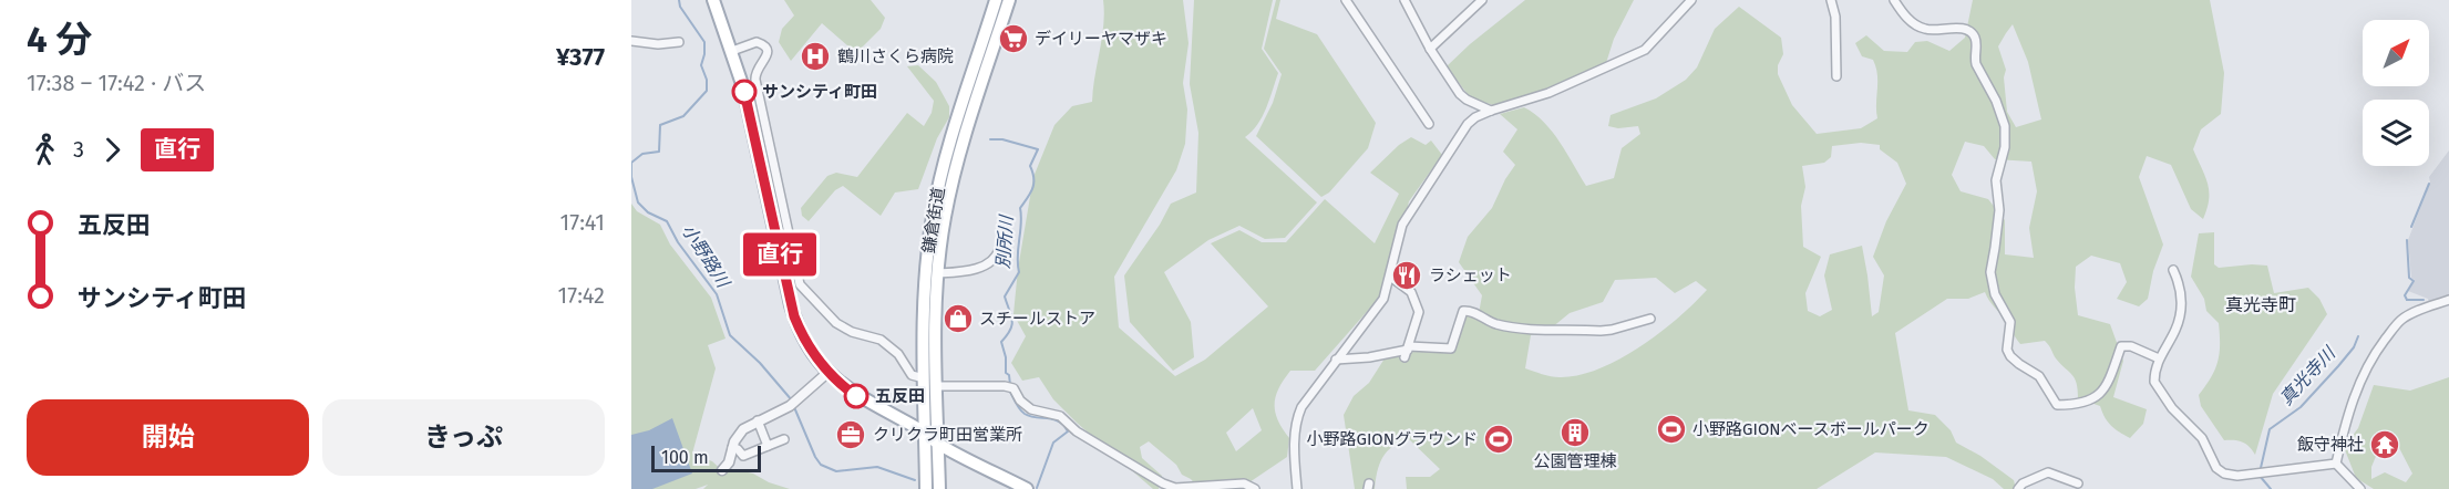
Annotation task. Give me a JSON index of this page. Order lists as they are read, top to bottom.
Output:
{
  "streets": {
    "main road": ["鎌倉街道"]
  },
  "districts": ["真光寺町"],
  "water": ["別所川", "小野路川", "真光寺川"],
  "places": {
    "supermarket": ["デイリーヤマザキ"],
    "hospital": ["鶴川さくら病院"],
    "other": ["サンシティ町田", "五反田"],
    "restaurant": ["ラシェット"],
    "shop": ["スチールストア"],
    "sports": ["小野路GIONベースボールパーク", "小野路GIONグラウンド"],
    "building": ["公園管理棟"],
    "office": ["クリクラ町田営業所"],
    "temple": ["飯守神社"]
  },
  "lines": ["bus line 直行"],
  "scale_bar": "100 m",
  "north": "top right",
  "page": {
    "heading": ["4 分", "17:38 – 17:42 · バス", "¥377"],
    "on_map": "直行",
    "legs": ["3", "直行"],
    "list": [
      {
        "name": "五反田",
        "value": "17:41"
      },
      {
        "name": "サンシティ町田",
        "value": "17:42"
      }
    ],
    "buttons": ["開始", "きっぷ"],
    "scale": "100 m"
  }
}
